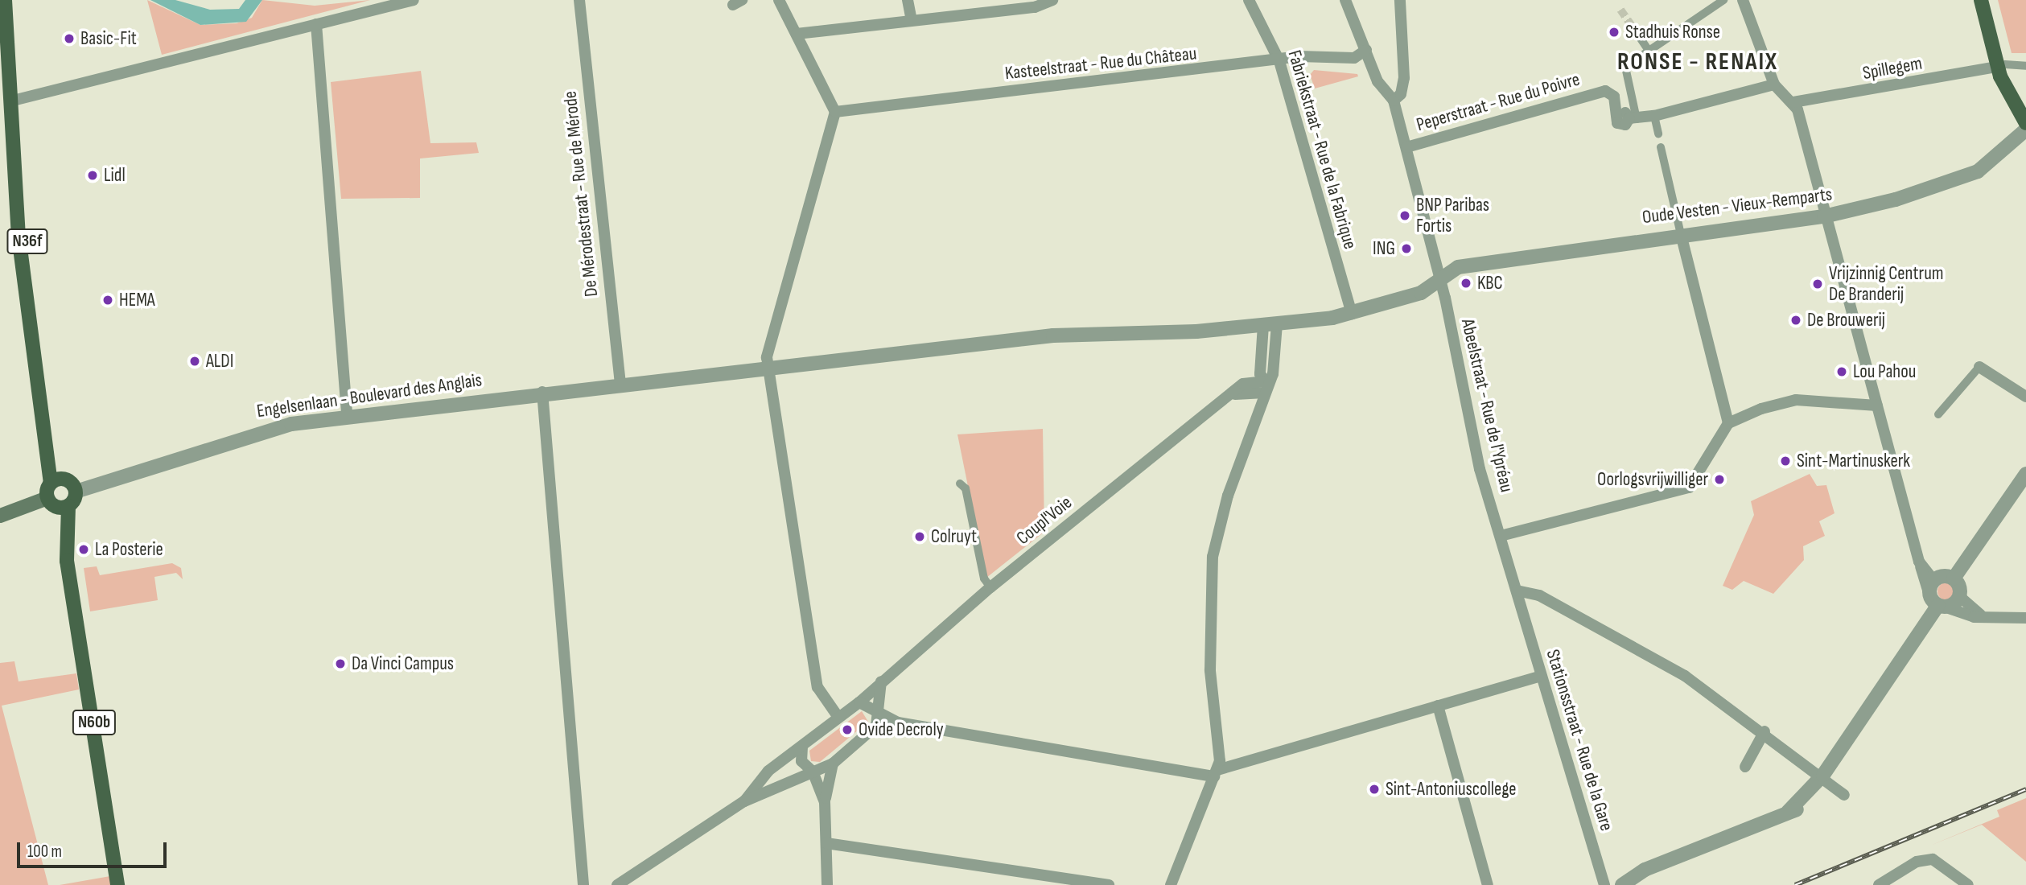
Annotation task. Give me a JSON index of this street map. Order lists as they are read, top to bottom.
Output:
{
  "streets": {
    "main road": ["N36f", "N60b"],
    "street": [
      "Kasteelstraat - Rue du Château",
      "Spillegem",
      "Peperstraat - Rue du Poivre",
      "Fabriekstraat - Rue de la Fabrique",
      "De Mérodestraat - Rue de Mérode",
      "Oude Vesten - Vieux-Remparts",
      "Engelsenlaan - Boulevard des Anglais",
      "Abeelstraat - Rue de l'Ypréau",
      "Coupl'Voie",
      "Stationsstraat - Rue de la Gare"
    ]
  },
  "crossings": [
    ["Kasteelstraat - Rue du Château", "Fabriekstraat - Rue de la Fabrique"],
    ["Peperstraat - Rue du Poivre", "Abeelstraat - Rue de l'Ypréau"],
    ["Fabriekstraat - Rue de la Fabrique", "Oude Vesten - Vieux-Remparts"],
    ["De Mérodestraat - Rue de Mérode", "Engelsenlaan - Boulevard des Anglais"],
    ["Oude Vesten - Vieux-Remparts", "Engelsenlaan - Boulevard des Anglais"],
    ["Oude Vesten - Vieux-Remparts", "Abeelstraat - Rue de l'Ypréau"],
    ["N36f", "N60b"],
    ["Engelsenlaan - Boulevard des Anglais", "N60b"],
    ["Abeelstraat - Rue de l'Ypréau", "Stationsstraat - Rue de la Gare"]
  ],
  "districts": ["RONSE - RENAIX"],
  "places": [
    "Stadhuis Ronse",
    "Basic-Fit",
    "Lidl",
    "BNP Paribas Fortis",
    "ING",
    "KBC",
    "Vrijzinnig Centrum De Branderij",
    "HEMA",
    "De Brouwerij",
    "ALDI",
    "Lou Pahou",
    "Sint-Martinuskerk",
    "Oorlogsvrijwilliger",
    "Colruyt",
    "La Posterie",
    "Da Vinci Campus",
    "Ovide Decroly",
    "Sint-Antoniuscollege"
  ],
  "scale_bar": "100 m"
}
